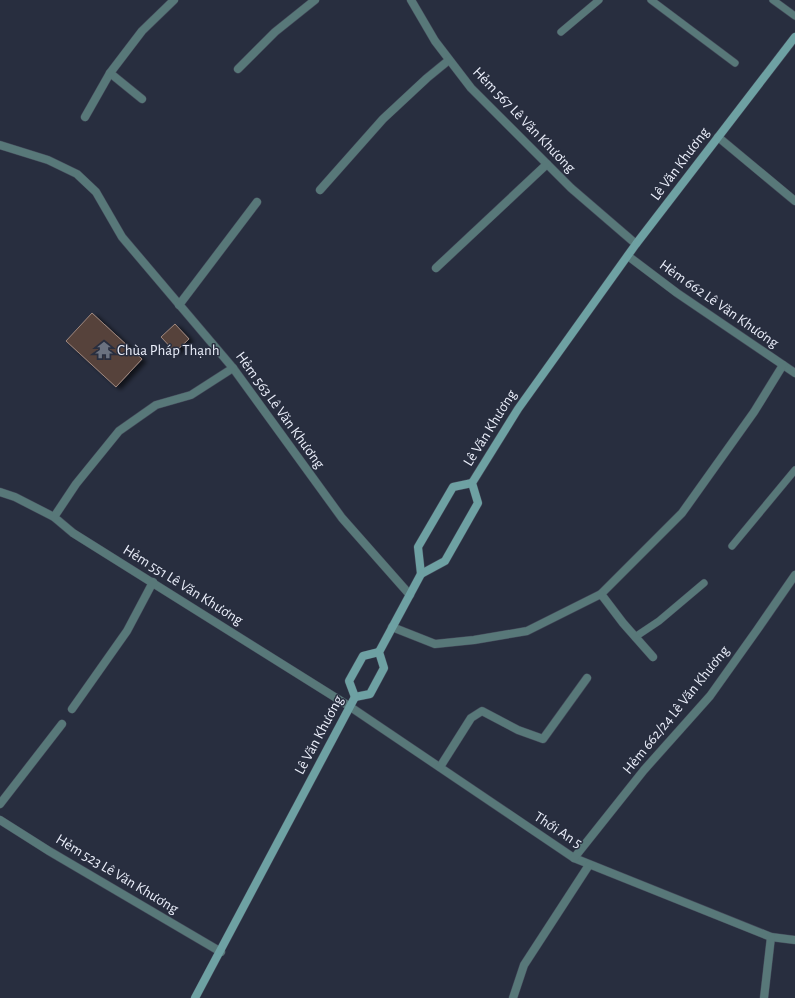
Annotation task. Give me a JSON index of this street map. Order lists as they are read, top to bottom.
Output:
{
  "streets": {
    "main road": ["Lê Văn Khương"],
    "street": [
      "Hẻm 567 Lê Văn Khương",
      "Hẻm 662 Lê Văn Khương",
      "Hẻm 563 Lê Văn Khương",
      "Hẻm 551 Lê Văn Khương",
      "Hẻm 662/24 Lê Văn Khương",
      "Thới An 5",
      "Hẻm 523 Lê Văn Khương"
    ]
  },
  "crossings": [
    ["Hẻm 567 Lê Văn Khương", "Lê Văn Khương"],
    ["Lê Văn Khương", "Hẻm 662 Lê Văn Khương"],
    ["Lê Văn Khương", "Hẻm 551 Lê Văn Khương"],
    ["Lê Văn Khương", "Thới An 5"],
    ["Lê Văn Khương", "Hẻm 523 Lê Văn Khương"],
    ["Hẻm 551 Lê Văn Khương", "Thới An 5"],
    ["Hẻm 662/24 Lê Văn Khương", "Thới An 5"]
  ],
  "places": {
    "temple": ["Chùa Pháp Thạnh"]
  }
}
